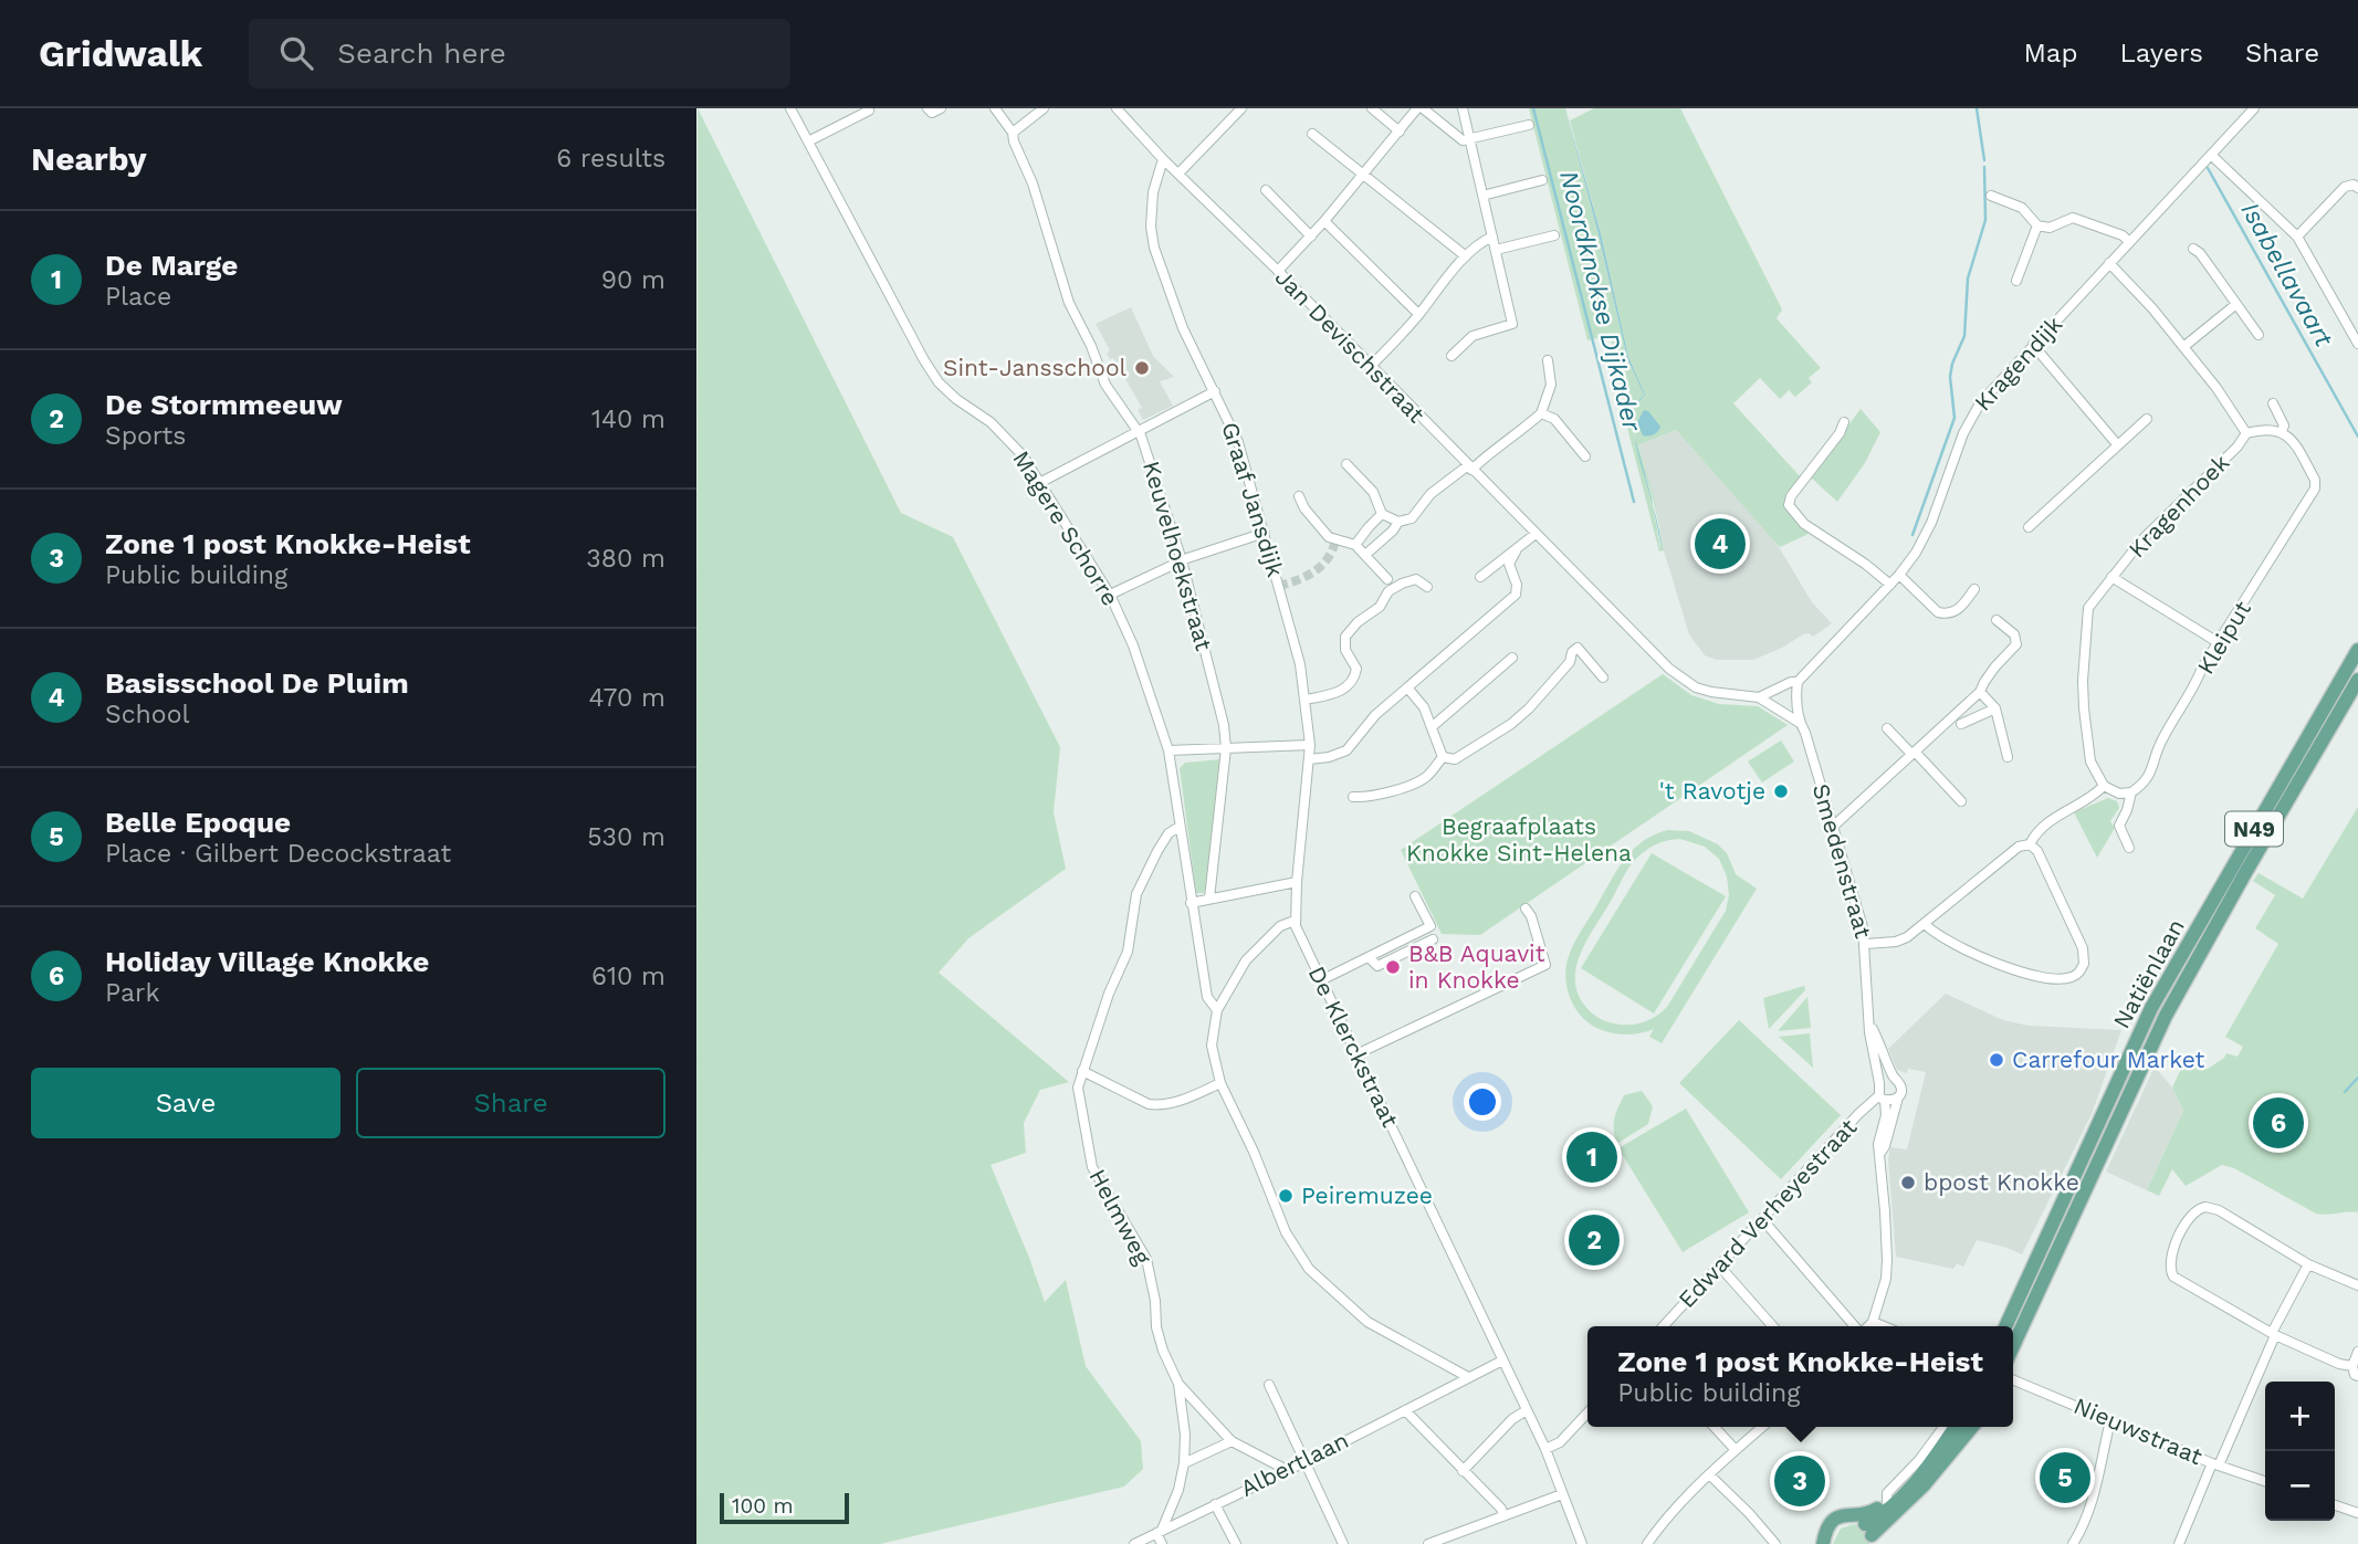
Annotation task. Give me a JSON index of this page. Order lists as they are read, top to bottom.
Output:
{
  "streets": {
    "main road": ["N49", "Natiënlaan"],
    "street": [
      "Jan Devischstraat",
      "Kragendijk",
      "Graaf Jansdijk",
      "Kragenhoek",
      "Magere Schorre",
      "Keuvelhoekstraat",
      "Kleiput",
      "Smedenstraat",
      "De Klerckstraat",
      "Edward Verheyestraat",
      "Helmweg",
      "Nieuwstraat",
      "Albertlaan"
    ]
  },
  "crossings": [
    ["Jan Devischstraat", "Kragendijk"],
    ["Jan Devischstraat", "Graaf Jansdijk"],
    ["Jan Devischstraat", "Smedenstraat"],
    ["Kragendijk", "Kragenhoek"],
    ["Kragendijk", "Smedenstraat"],
    ["Graaf Jansdijk", "De Klerckstraat"],
    ["Magere Schorre", "Helmweg"],
    ["Smedenstraat", "Edward Verheyestraat"],
    ["De Klerckstraat", "Albertlaan"],
    ["Helmweg", "Albertlaan"]
  ],
  "water": ["Isabellavaart", "Noordknokse Dijkader"],
  "parks": ["Begraafplaats Knokke Sint-Helena"],
  "places": [
    "Sint-Jansschool",
    "'t Ravotje",
    "B&B Aquavit in Knokke",
    "Carrefour Market",
    "bpost Knokke",
    "Peiremuzee"
  ],
  "scale_bar": "100 m",
  "page": {
    "header": "Gridwalk",
    "search": "Search here",
    "nav": ["Map", "Layers", "Share"],
    "heading": ["Nearby", "6 results"],
    "list": [
      {
        "mark": "1",
        "name": "De Marge",
        "note": "Place",
        "value": "90 m"
      },
      {
        "mark": "2",
        "name": "De Stormmeeuw",
        "note": "Sports",
        "value": "140 m"
      },
      {
        "mark": "3",
        "name": "Zone 1 post Knokke-Heist",
        "note": "Public building",
        "value": "380 m"
      },
      {
        "mark": "4",
        "name": "Basisschool De Pluim",
        "note": "School",
        "value": "470 m"
      },
      {
        "mark": "5",
        "name": "Belle Epoque",
        "note": "Place · Gilbert Decockstraat",
        "value": "530 m"
      },
      {
        "mark": "6",
        "name": "Holiday Village Knokke",
        "note": "Park",
        "value": "610 m"
      }
    ],
    "pins": [
      "4",
      "6",
      "1",
      "2",
      "5",
      "3"
    ],
    "buttons": ["Save", "Share"],
    "popup": ["Zone 1 post Knokke-Heist", "Public building"],
    "map_buttons": ["+", "−"],
    "scale": "100 m"
  }
}
